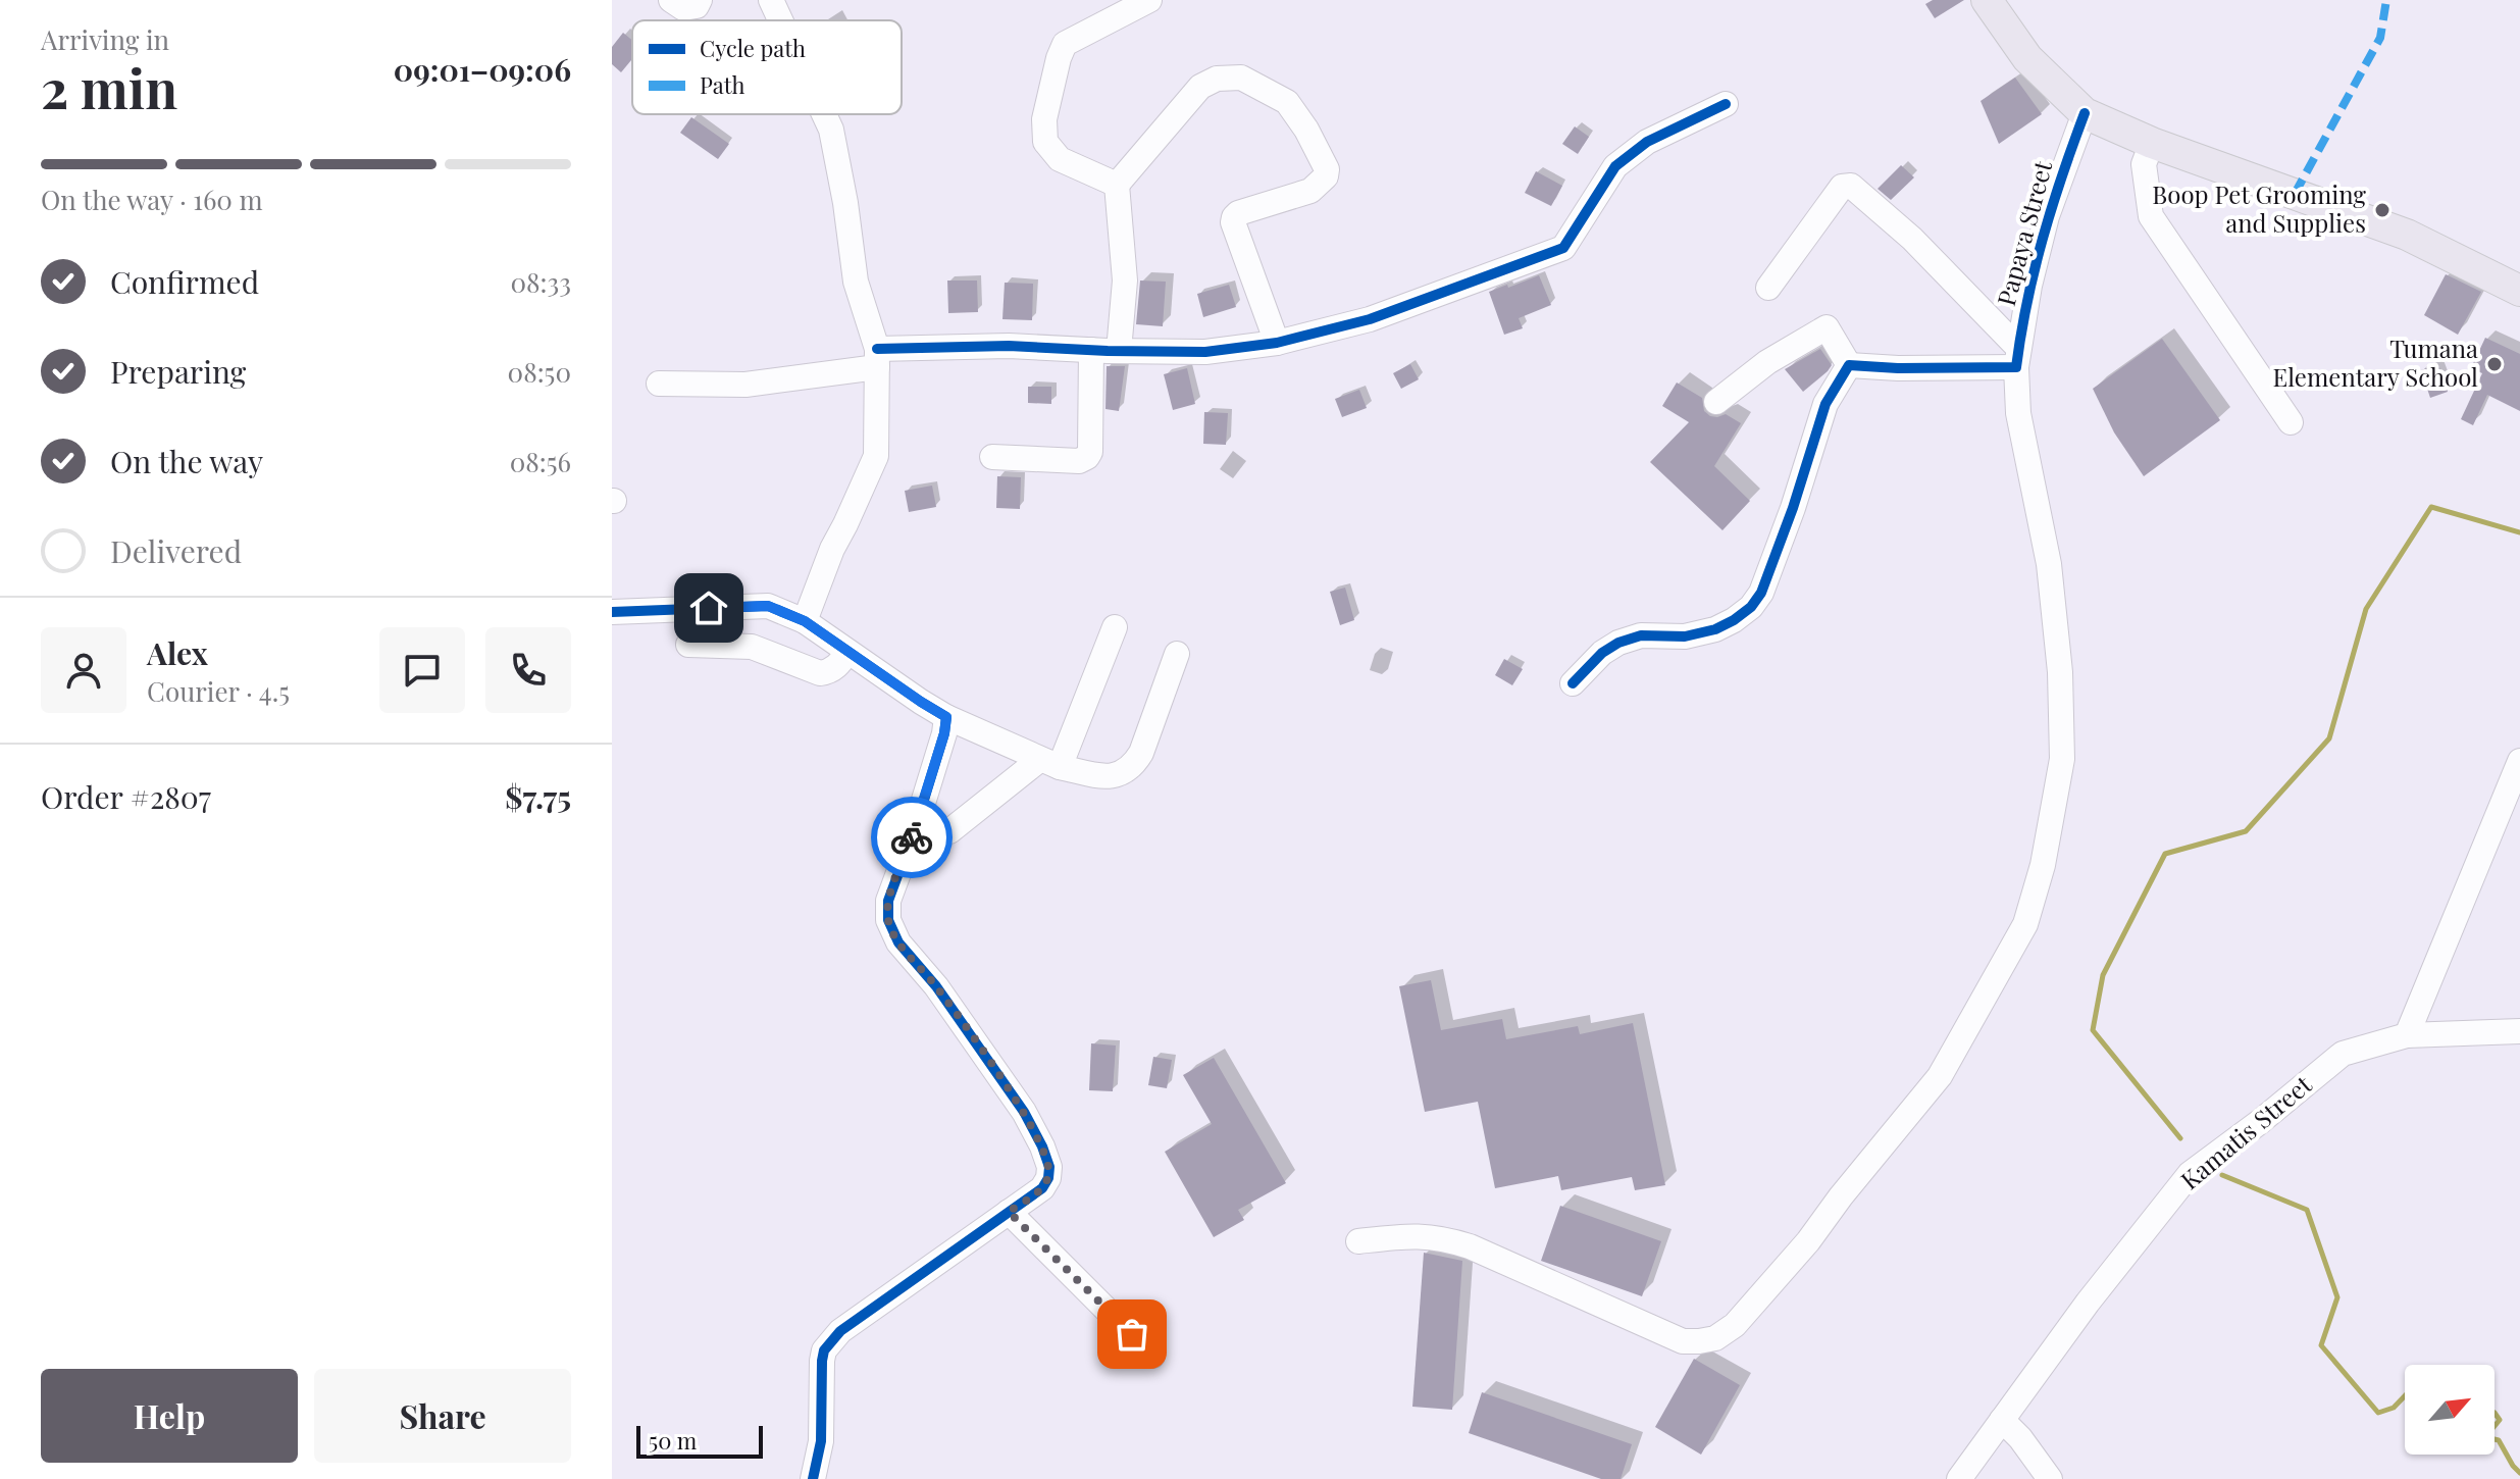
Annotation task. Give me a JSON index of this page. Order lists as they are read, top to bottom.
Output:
{
  "streets": {
    "street": ["Papaya Street", "Kamatis Street"]
  },
  "places": ["Boop Pet Grooming and Supplies", "Tumana Elementary School"],
  "legend": ["Cycle path", "Path"],
  "scale_bar": "50 m",
  "north": "top right",
  "page": {
    "heading": ["2 min", "Arriving in", "09:01–09:06"],
    "panel": [
      "Alex",
      "Courier · 4.5",
      "Order #2807",
      "$7.75"
    ],
    "bar": "On the way · 160 m",
    "list": [
      ["Confirmed", "08:33"],
      ["Preparing", "08:50"],
      ["On the way", "08:56"],
      "Delivered"
    ],
    "buttons": ["Help", "Share"],
    "scale": "50 m"
  }
}
